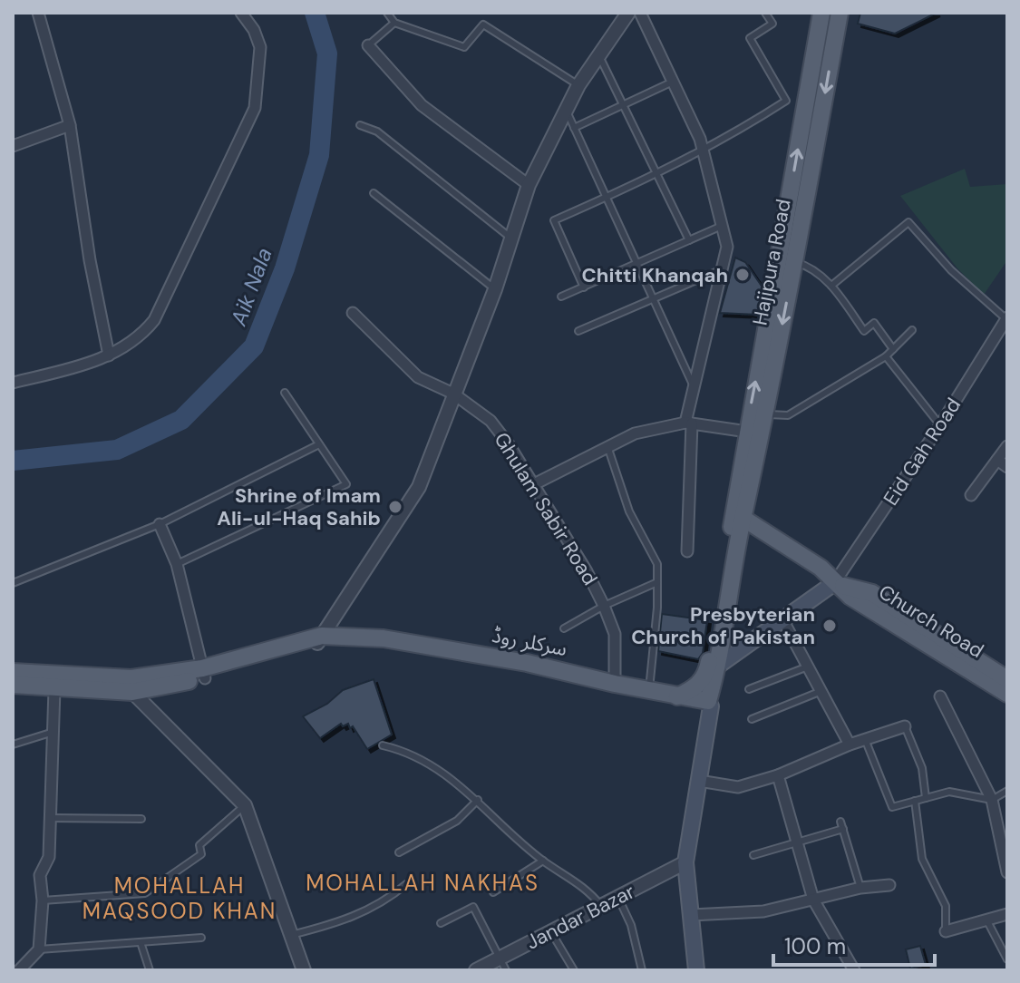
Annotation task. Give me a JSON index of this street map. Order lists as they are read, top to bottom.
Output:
{
  "streets": {
    "main road": ["Hajipura Road", "Church Road", "سرکلر روڈ"],
    "street": ["Eid Gah Road", "Ghulam Sabir Road", "Jandar Bazar"]
  },
  "crossings": [
    ["Hajipura Road", "Church Road"],
    ["Eid Gah Road", "Church Road"],
    ["Ghulam Sabir Road", "سرکلر روڈ"]
  ],
  "districts": ["MOHALLAH NAKHAS", "MOHALLAH MAQSOOD KHAN"],
  "water": ["Aik Nala"],
  "places": ["Chitti Khanqah", "Shrine of Imam Ali-ul-Haq Sahib", "Presbyterian Church of Pakistan"],
  "scale_bar": "100 m"
}
